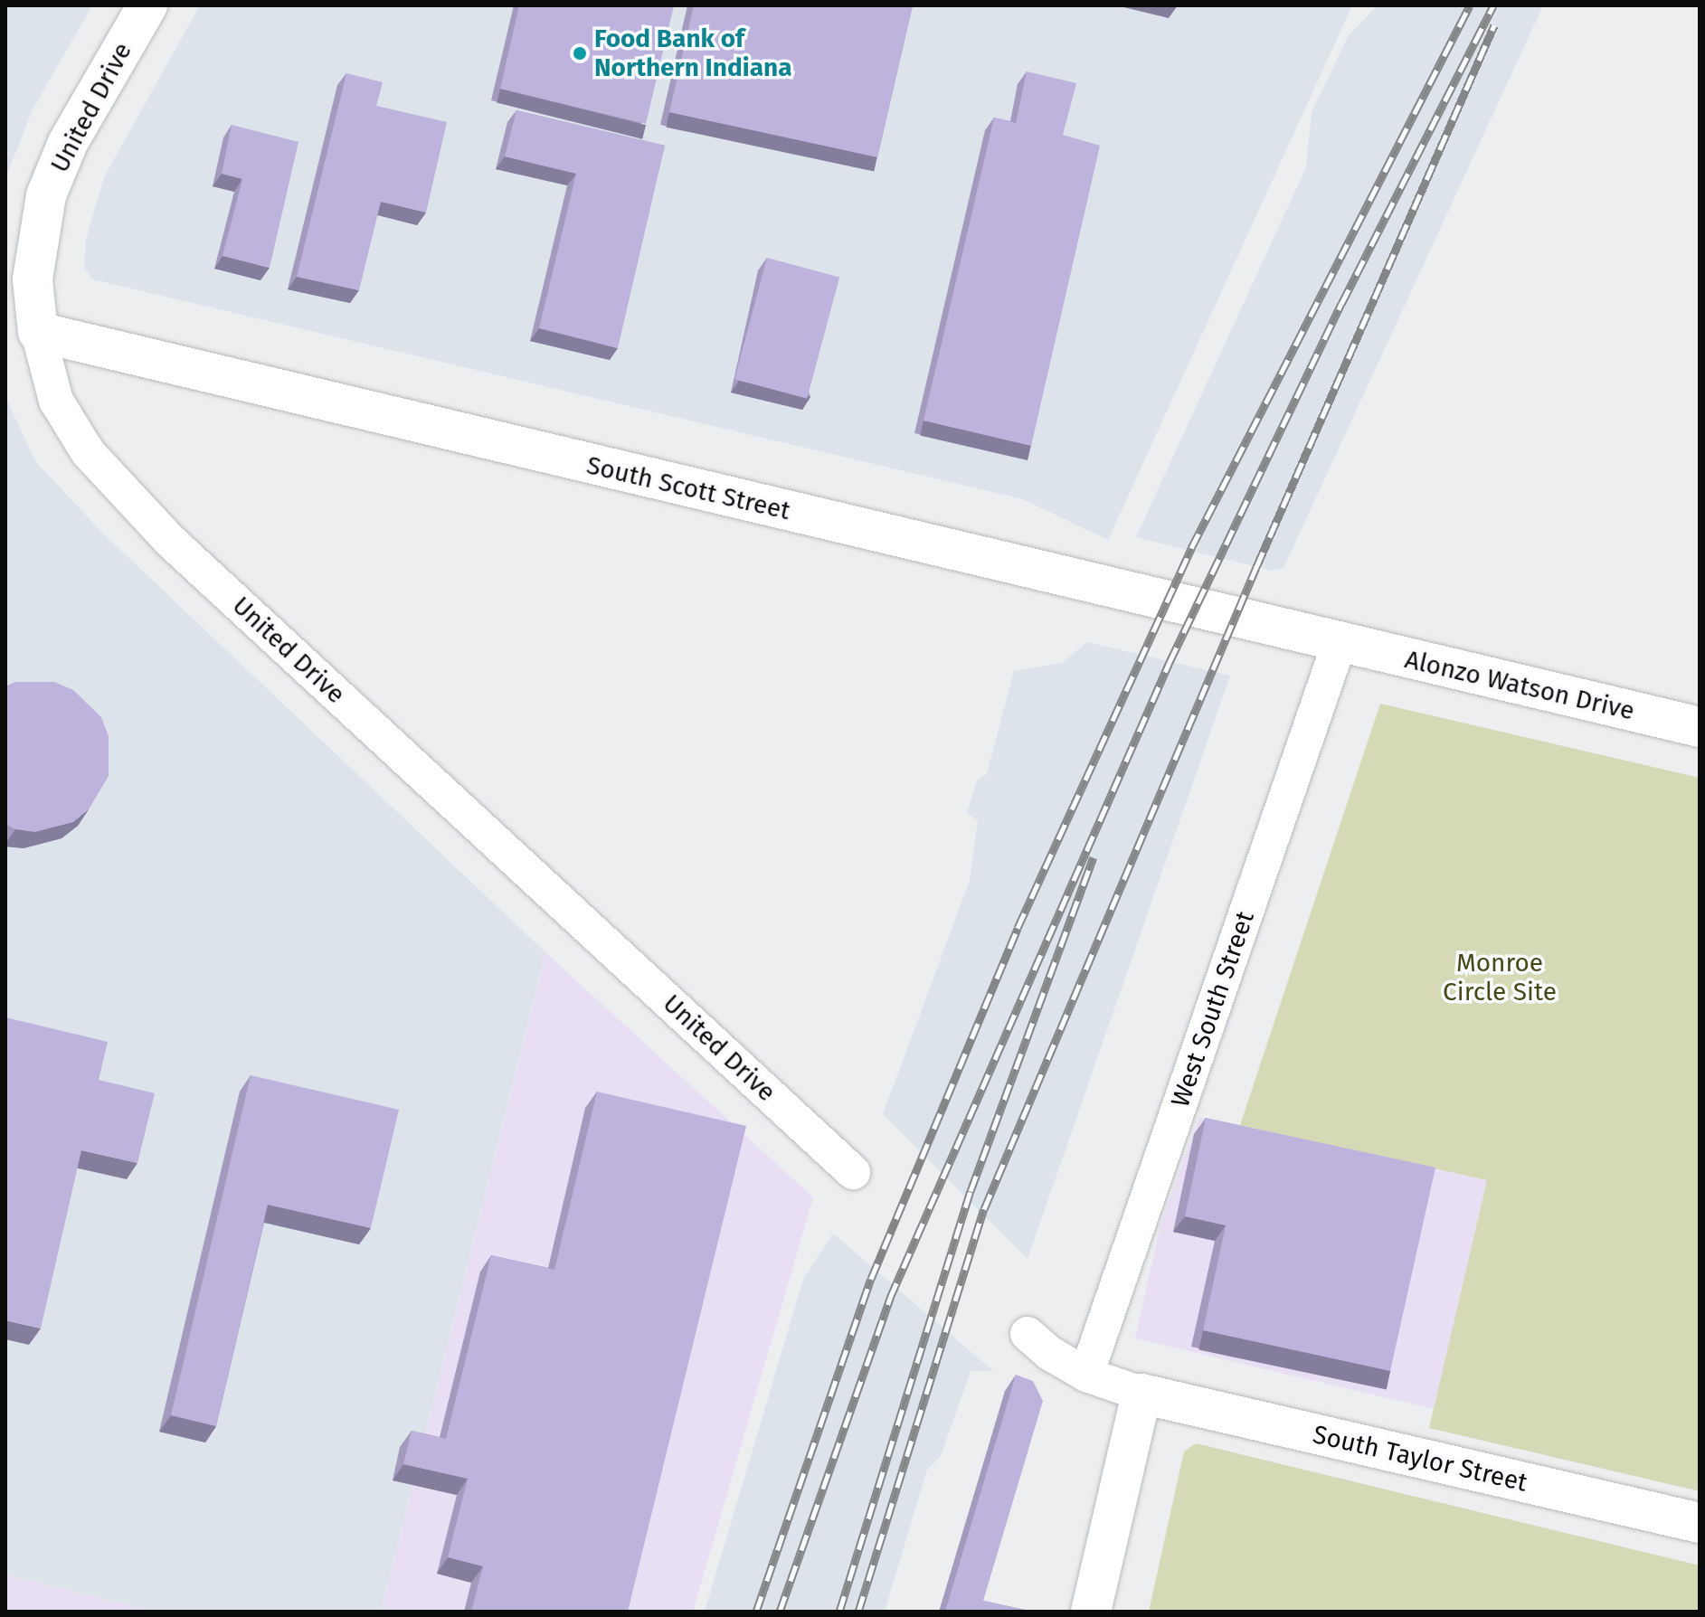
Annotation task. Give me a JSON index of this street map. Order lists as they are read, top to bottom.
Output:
{
  "streets": {
    "street": [
      "United Drive",
      "South Scott Street",
      "Alonzo Watson Drive",
      "West South Street",
      "South Taylor Street"
    ]
  },
  "crossings": [
    ["United Drive", "South Scott Street"],
    ["South Scott Street", "Alonzo Watson Drive"],
    ["South Scott Street", "West South Street"],
    ["Alonzo Watson Drive", "West South Street"]
  ],
  "parks": ["Monroe Circle Site"],
  "places": ["Food Bank of Northern Indiana"]
}
